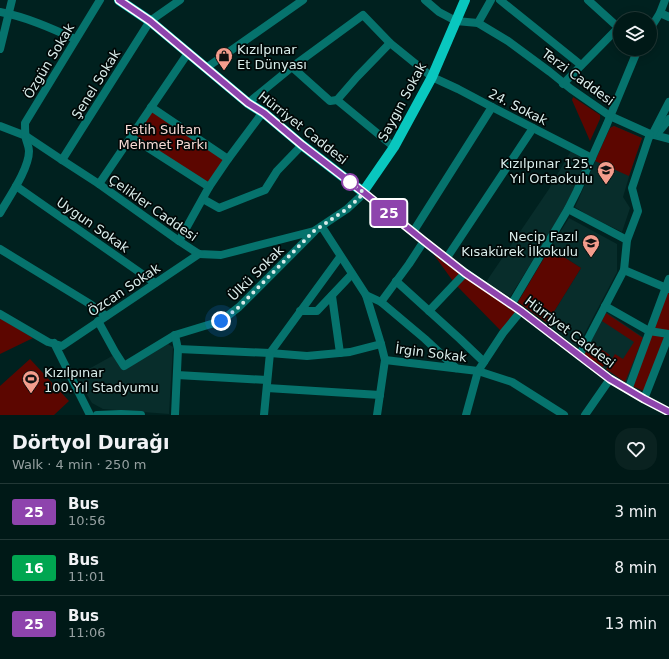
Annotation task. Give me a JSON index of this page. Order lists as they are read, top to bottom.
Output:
{
  "streets": {
    "main road": ["Saygın Sokak", "Hürriyet Caddesi"],
    "street": [
      "Özgün Sokak",
      "Terzi Caddesi",
      "Şenel Sokak",
      "24. Sokak",
      "Çelikler Caddesi",
      "Uygun Sokak",
      "Ülkü Sokak",
      "Özcan Sokak",
      "İrgin Sokak"
    ]
  },
  "crossings": [
    ["Özgün Sokak", "Çelikler Caddesi"],
    ["Özgün Sokak", "Uygun Sokak"],
    ["Şenel Sokak", "Hürriyet Caddesi"],
    ["Şenel Sokak", "Çelikler Caddesi"],
    ["Saygın Sokak", "24. Sokak"],
    ["Saygın Sokak", "Hürriyet Caddesi"],
    ["Saygın Sokak", "Çelikler Caddesi"],
    ["Hürriyet Caddesi", "Çelikler Caddesi"],
    ["Çelikler Caddesi", "Ülkü Sokak"],
    ["Çelikler Caddesi", "Özcan Sokak"],
    ["Uygun Sokak", "Özcan Sokak"],
    ["Ülkü Sokak", "Özcan Sokak"]
  ],
  "parks": ["Fatih Sultan Mehmet Parkı"],
  "places": {
    "shop": ["Kızılpınar Et Dünyası"],
    "school or university": ["Kızılpınar 125. Yıl Ortaokulu", "Necip Fazıl Kısakürek İlkokulu"],
    "sports": ["Kızılpınar 100.Yıl Stadyumu"]
  },
  "lines": ["bus line 25"],
  "page": {
    "on_map": "25",
    "heading": ["Dörtyol Durağı", "Walk · 4 min · 250 m"],
    "list": [
      {
        "mark": "25",
        "name": "Bus",
        "note": "10:56",
        "value": "3 min"
      },
      {
        "mark": "16",
        "name": "Bus",
        "note": "11:01",
        "value": "8 min"
      },
      {
        "mark": "25",
        "name": "Bus",
        "note": "11:06",
        "value": "13 min"
      }
    ]
  }
}
